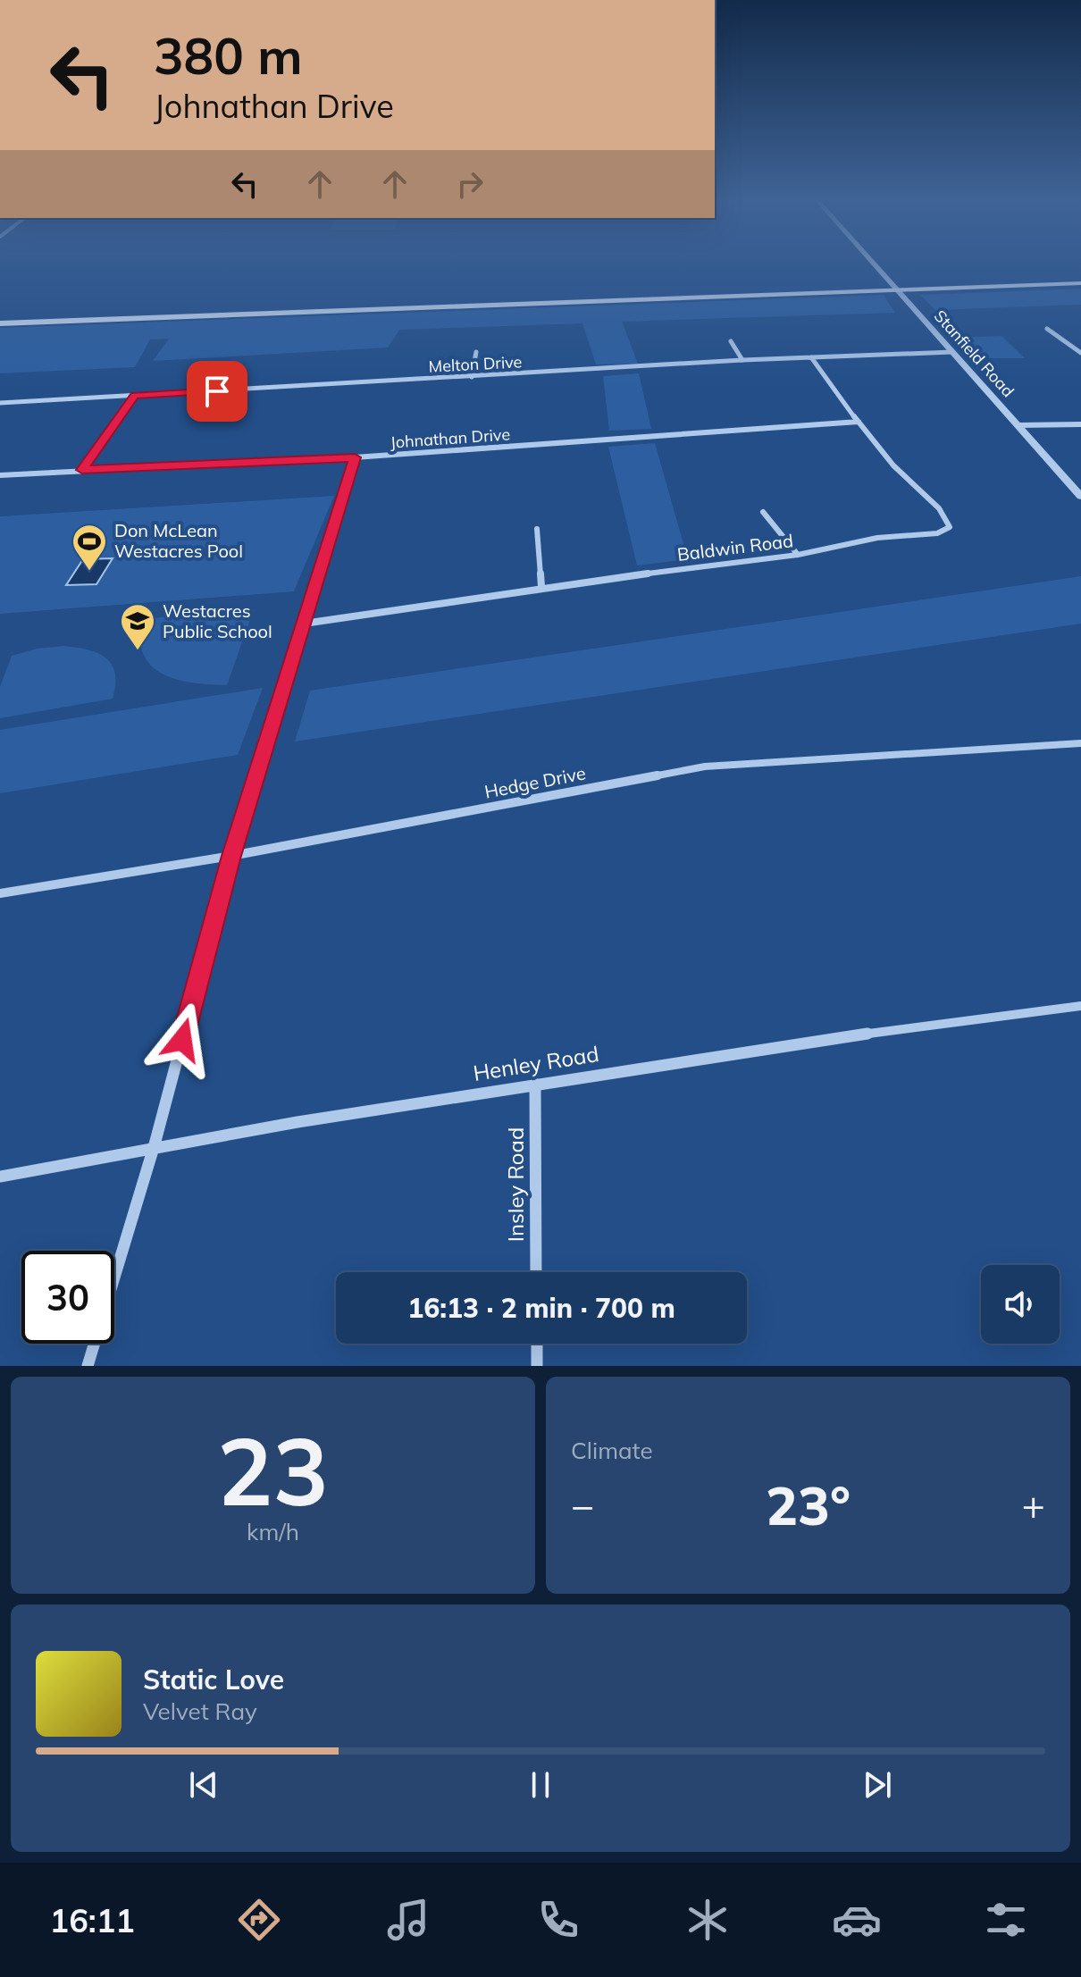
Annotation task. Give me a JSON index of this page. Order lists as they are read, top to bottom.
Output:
{
  "streets": {
    "street": [
      "Stanfield Road",
      "Melton Drive",
      "Johnathan Drive",
      "Baldwin Road",
      "Hedge Drive",
      "Henley Road",
      "Insley Road"
    ]
  },
  "crossings": [
    ["Stanfield Road", "Melton Drive"],
    ["Melton Drive", "Baldwin Road"],
    ["Johnathan Drive", "Baldwin Road"],
    ["Henley Road", "Insley Road"]
  ],
  "places": {
    "sports": ["Don McLean Westacres Pool"],
    "school or university": ["Westacres Public School"]
  },
  "page": {
    "turn": ["380 m", "Johnathan Drive"],
    "limit": "30",
    "trip": "16:13 · 2 min · 700 m",
    "tile": [
      ["23", "km/h"],
      "Climate"
    ],
    "heat": ["−", "23°", "+"],
    "song": ["Static Love", "Velvet Ray"],
    "tabs": "16:11"
  }
}
